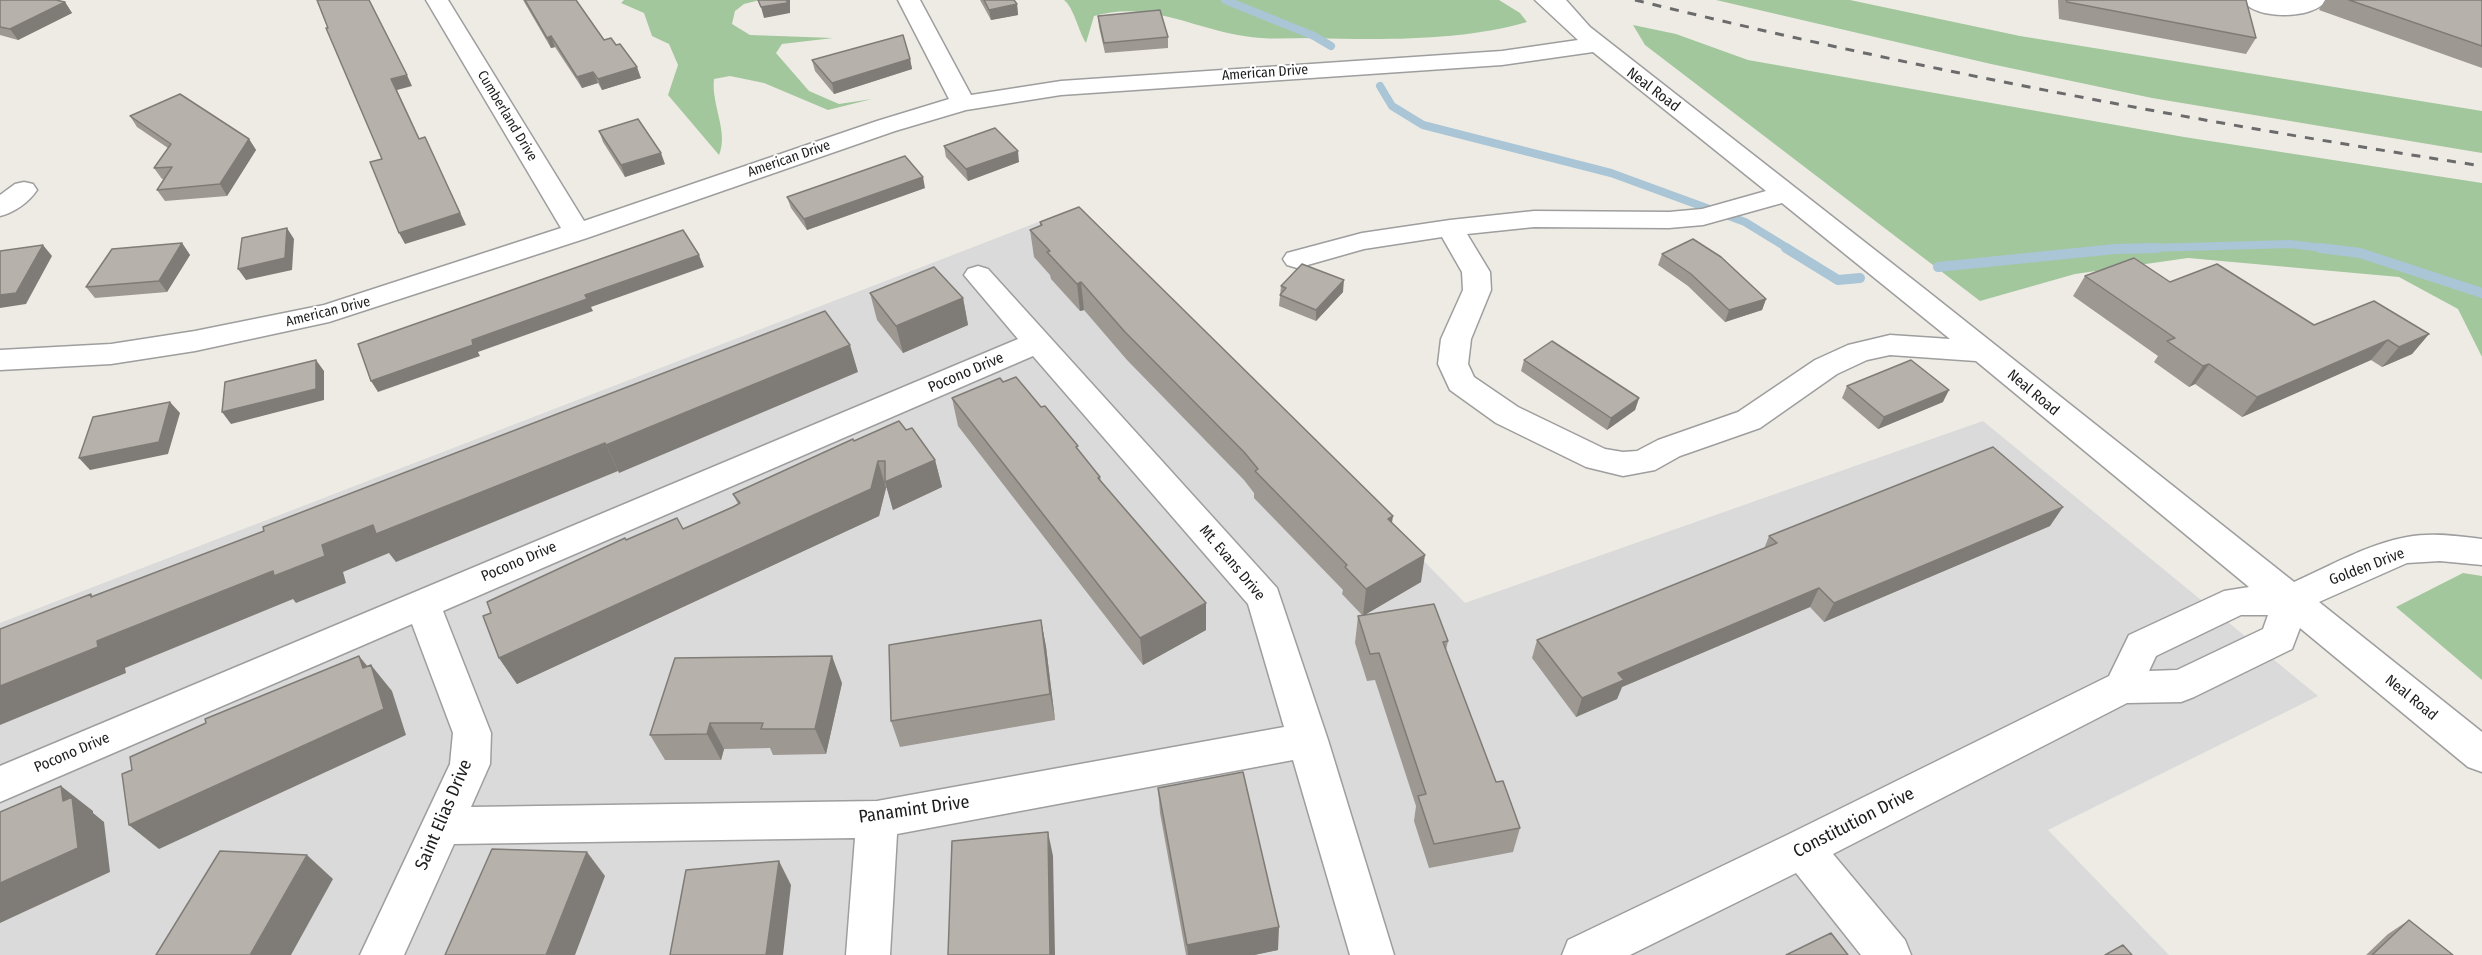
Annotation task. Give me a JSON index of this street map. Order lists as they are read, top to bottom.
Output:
{
  "streets": {
    "street": [
      "American Drive",
      "Neal Road",
      "Cumberland Drive",
      "Pocono Drive",
      "Mt. Evans Drive",
      "Golden Drive",
      "Panamint Drive",
      "Saint Elias Drive",
      "Constitution Drive"
    ]
  },
  "crossings": [
    ["American Drive", "Neal Road"],
    ["American Drive", "Cumberland Drive"],
    ["Neal Road", "Golden Drive"],
    ["Neal Road", "Constitution Drive"],
    ["Pocono Drive", "Mt. Evans Drive"],
    ["Pocono Drive", "Saint Elias Drive"],
    ["Mt. Evans Drive", "Panamint Drive"],
    ["Golden Drive", "Constitution Drive"],
    ["Panamint Drive", "Saint Elias Drive"]
  ]
}
